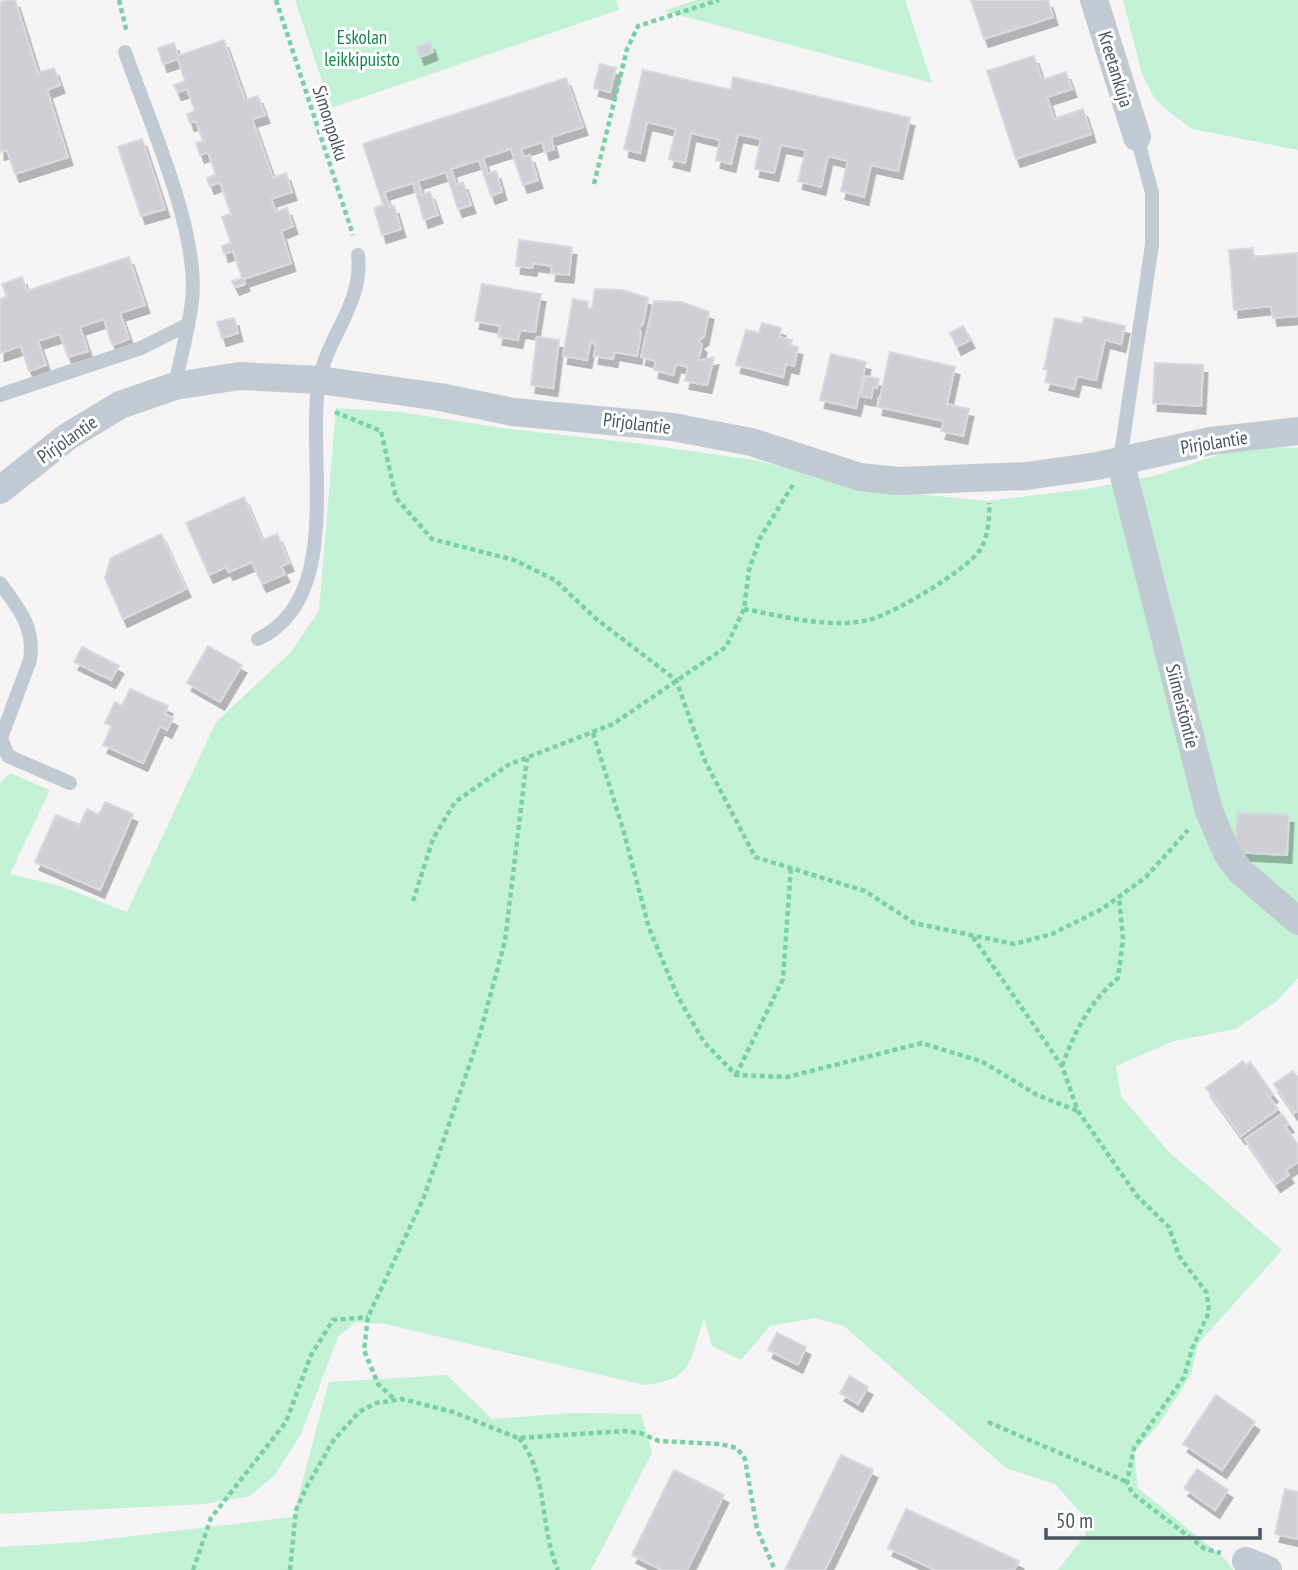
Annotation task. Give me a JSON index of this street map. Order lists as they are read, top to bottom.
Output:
{
  "streets": {
    "street": ["Kreetankuja", "Pirjolantie", "Siimeistöntie"],
    "path": ["Simonpolku"]
  },
  "crossings": [
    ["Pirjolantie", "Siimeistöntie"]
  ],
  "parks": ["Eskolan leikkipuisto"],
  "scale_bar": "50 m"
}
